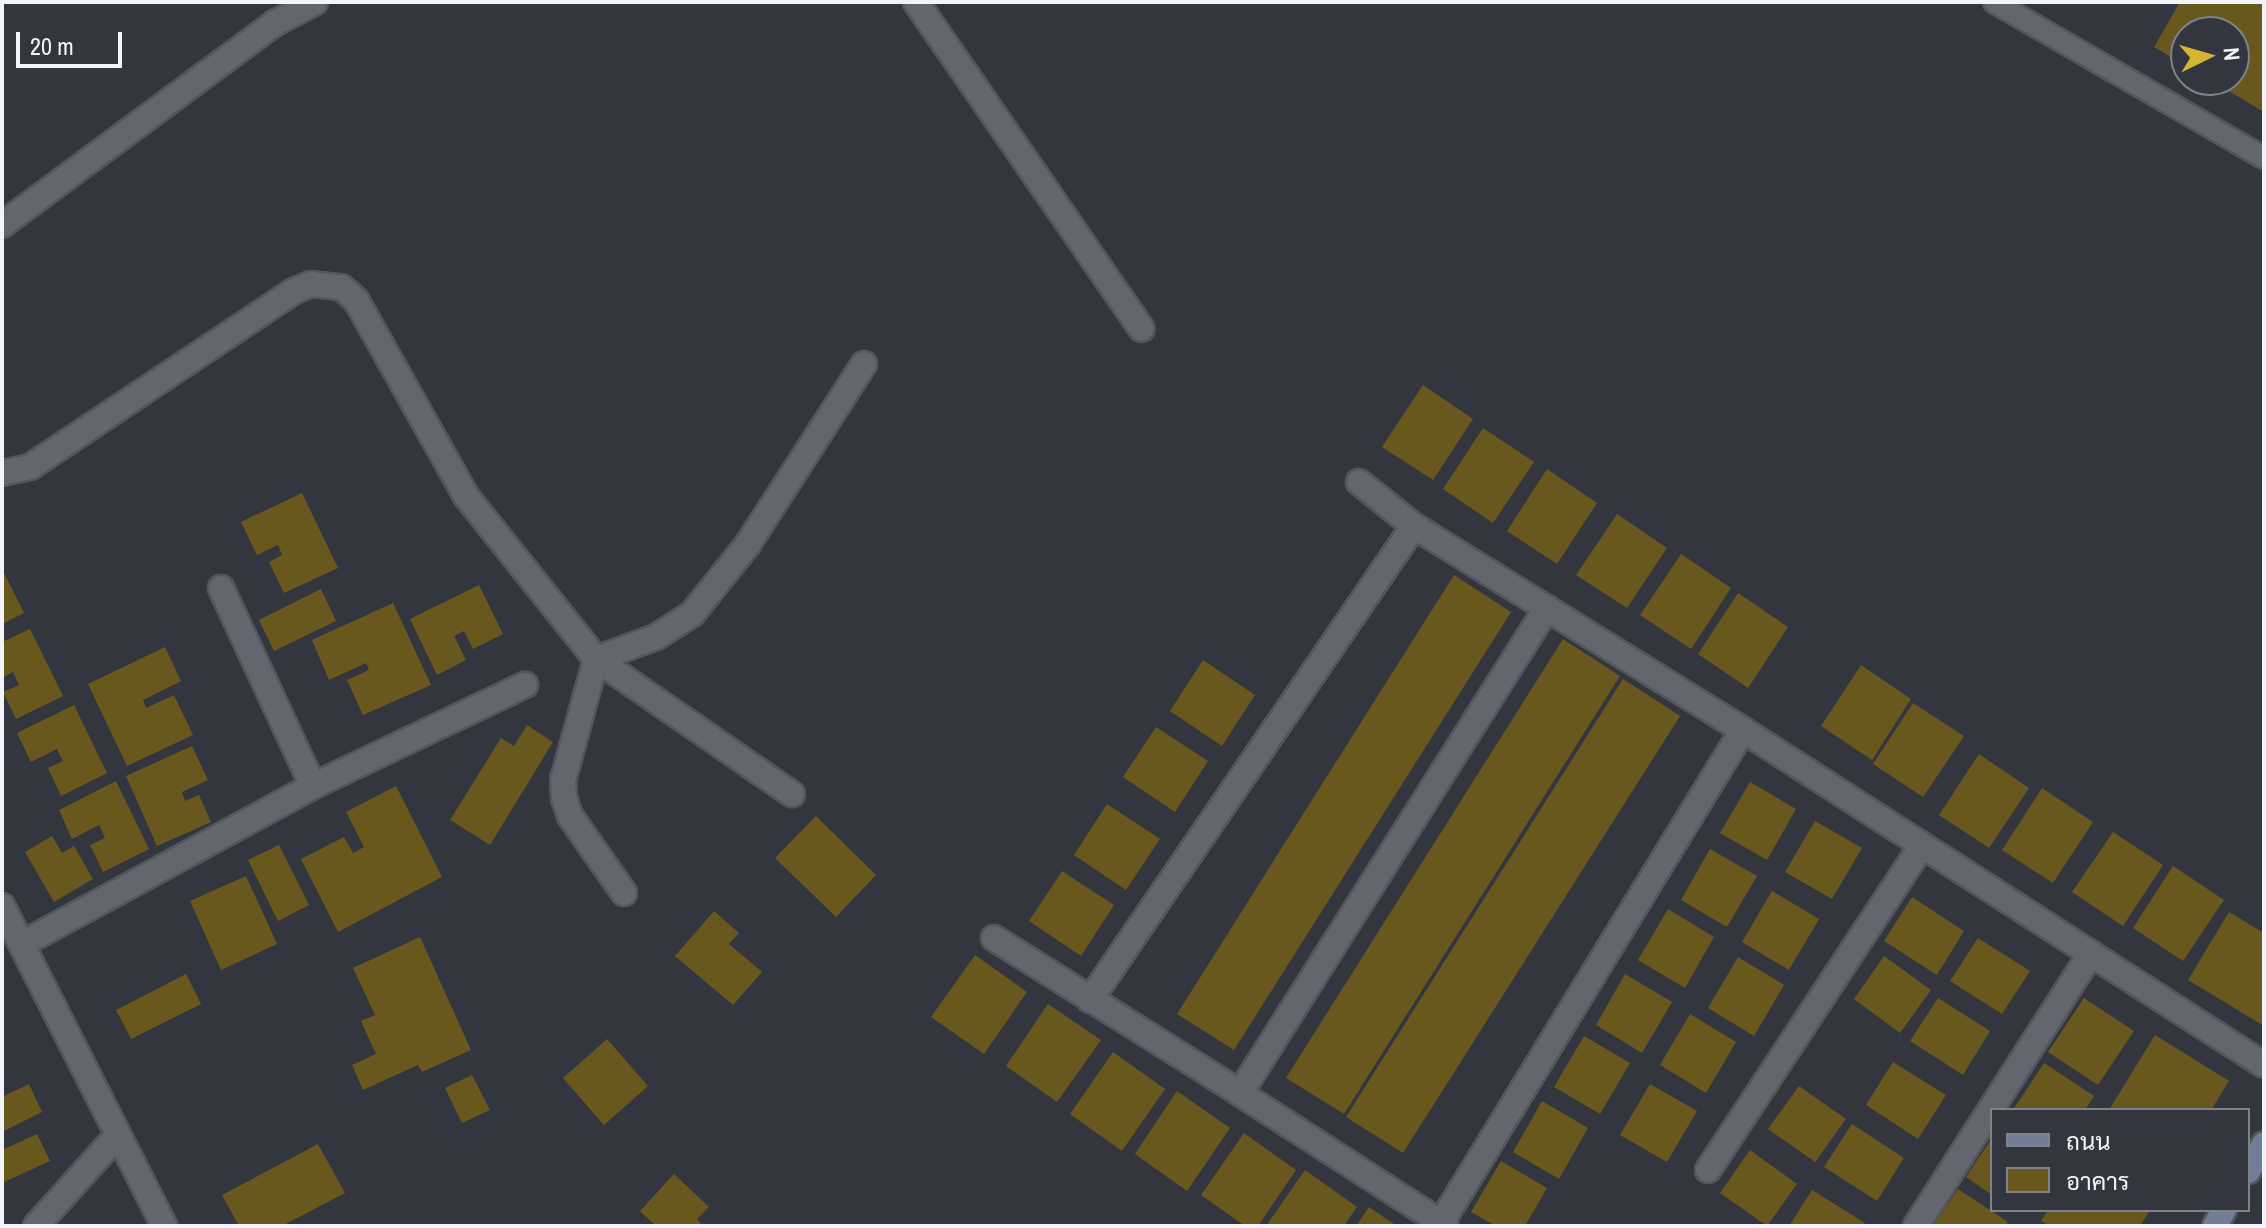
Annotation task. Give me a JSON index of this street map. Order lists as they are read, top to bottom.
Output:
{
  "legend": ["ถนน", "อาคาร"],
  "scale_bar": "20 m",
  "north": "right"
}
